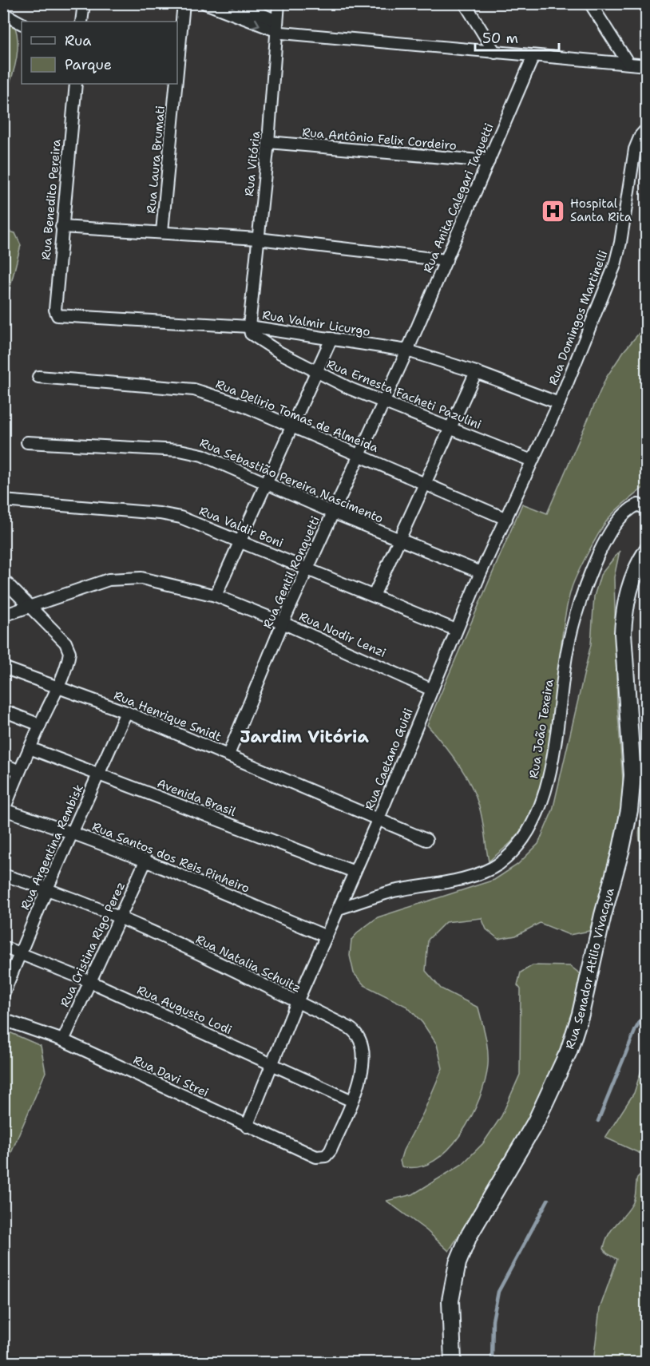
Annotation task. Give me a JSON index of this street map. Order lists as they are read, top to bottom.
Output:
{
  "streets": {
    "street": [
      "Rua Antônio Felix Cordeiro",
      "Rua Laura Brumati",
      "Rua Vitória",
      "Rua Anita Calegari Taquetti",
      "Rua Benedito Pereira",
      "Rua Domingos Martinelli",
      "Rua Valmir Licurgo",
      "Rua Ernesta Facheti Pazulini",
      "Rua Delirio Tomas de Almeida",
      "Rua Sebastião Pereira Nascimento",
      "Rua Valdir Boni",
      "Rua Gentil Ronquetti",
      "Rua Nodir Lenzi",
      "Rua Henrique Smidt",
      "Rua João Texeira",
      "Rua Caetano Guidi",
      "Avenida Brasil",
      "Rua Argentina Rembisk",
      "Rua Santos dos Reis Pinheiro",
      "Rua Cristina Rigo Perez",
      "Rua Natalia Schuitz",
      "Rua Senador Atilio Vivacqua",
      "Rua Augusto Lodi",
      "Rua Davi Strei"
    ]
  },
  "crossings": [
    ["Rua Antônio Felix Cordeiro", "Rua Vitória"],
    ["Rua Antônio Felix Cordeiro", "Rua Anita Calegari Taquetti"],
    ["Rua Vitória", "Rua Valmir Licurgo"],
    ["Rua Vitória", "Rua Ernesta Facheti Pazulini"],
    ["Rua Anita Calegari Taquetti", "Rua Valmir Licurgo"],
    ["Rua Anita Calegari Taquetti", "Rua Gentil Ronquetti"],
    ["Rua Benedito Pereira", "Rua Valmir Licurgo"],
    ["Rua Domingos Martinelli", "Rua Valmir Licurgo"],
    ["Rua Domingos Martinelli", "Rua Caetano Guidi"],
    ["Rua Valmir Licurgo", "Rua Ernesta Facheti Pazulini"],
    ["Rua Valmir Licurgo", "Rua Gentil Ronquetti"],
    ["Rua Valmir Licurgo", "Rua Caetano Guidi"],
    ["Rua Ernesta Facheti Pazulini", "Rua Gentil Ronquetti"],
    ["Rua Ernesta Facheti Pazulini", "Rua Caetano Guidi"],
    ["Rua Delirio Tomas de Almeida", "Rua Gentil Ronquetti"],
    ["Rua Delirio Tomas de Almeida", "Rua Caetano Guidi"],
    ["Rua Sebastião Pereira Nascimento", "Rua Gentil Ronquetti"],
    ["Rua Sebastião Pereira Nascimento", "Rua Caetano Guidi"],
    ["Rua Valdir Boni", "Rua Gentil Ronquetti"],
    ["Rua Valdir Boni", "Rua Caetano Guidi"],
    ["Rua Gentil Ronquetti", "Rua Nodir Lenzi"],
    ["Rua Gentil Ronquetti", "Rua Henrique Smidt"],
    ["Rua Nodir Lenzi", "Rua Caetano Guidi"],
    ["Rua Henrique Smidt", "Rua Caetano Guidi"],
    ["Rua Henrique Smidt", "Rua Argentina Rembisk"],
    ["Rua João Texeira", "Rua Caetano Guidi"],
    ["Rua Caetano Guidi", "Avenida Brasil"],
    ["Rua Caetano Guidi", "Rua Santos dos Reis Pinheiro"],
    ["Rua Caetano Guidi", "Rua Natalia Schuitz"],
    ["Rua Caetano Guidi", "Rua Augusto Lodi"],
    ["Rua Caetano Guidi", "Rua Davi Strei"],
    ["Avenida Brasil", "Rua Argentina Rembisk"],
    ["Rua Argentina Rembisk", "Rua Santos dos Reis Pinheiro"],
    ["Rua Argentina Rembisk", "Rua Natalia Schuitz"],
    ["Rua Argentina Rembisk", "Rua Augusto Lodi"],
    ["Rua Santos dos Reis Pinheiro", "Rua Cristina Rigo Perez"],
    ["Rua Cristina Rigo Perez", "Rua Natalia Schuitz"],
    ["Rua Cristina Rigo Perez", "Rua Augusto Lodi"],
    ["Rua Cristina Rigo Perez", "Rua Davi Strei"],
    ["Rua Natalia Schuitz", "Rua Augusto Lodi"],
    ["Rua Natalia Schuitz", "Rua Davi Strei"]
  ],
  "districts": ["Jardim Vitória"],
  "places": {
    "hospital": ["Hospital Santa Rita"]
  },
  "legend": ["Rua", "Parque"],
  "scale_bar": "50 m"
}
